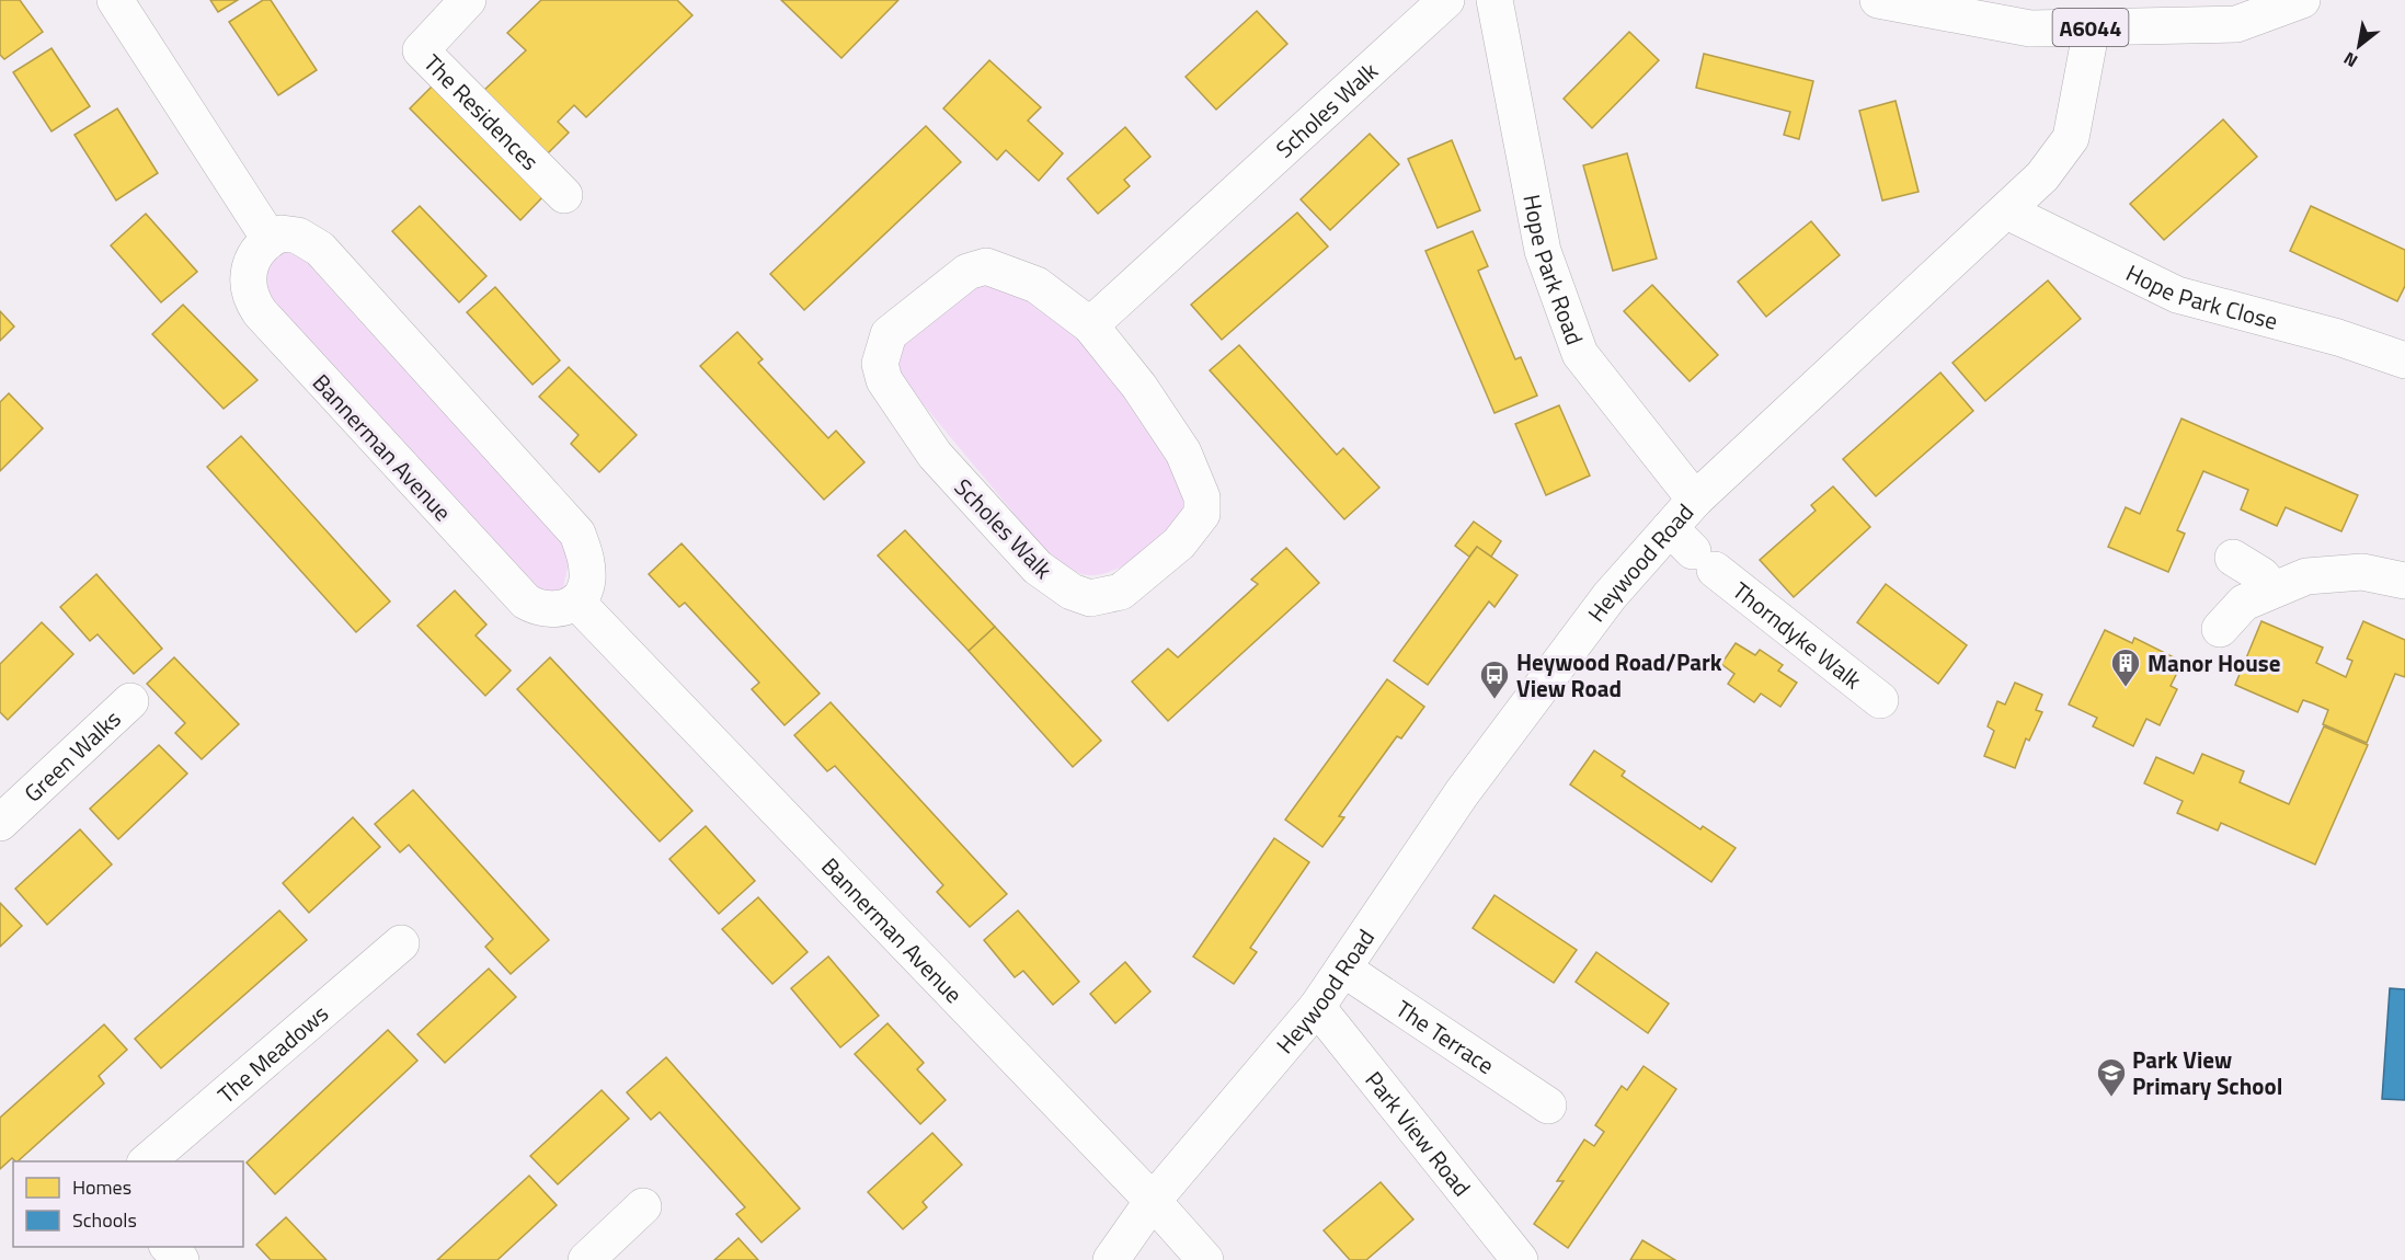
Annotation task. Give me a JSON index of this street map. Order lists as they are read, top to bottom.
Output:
{
  "streets": {
    "street": [
      "A6044",
      "Scholes Walk",
      "The Residences",
      "Hope Park Road",
      "Hope Park Close",
      "Bannerman Avenue",
      "Heywood Road",
      "Thorndyke Walk",
      "Green Walks",
      "The Terrace",
      "The Meadows",
      "Park View Road"
    ]
  },
  "crossings": [
    ["A6044", "Heywood Road"],
    ["Hope Park Road", "Heywood Road"],
    ["Hope Park Close", "Heywood Road"],
    ["Bannerman Avenue", "Heywood Road"],
    ["Heywood Road", "Thorndyke Walk"],
    ["Heywood Road", "The Terrace"],
    ["Heywood Road", "Park View Road"]
  ],
  "places": {
    "building": ["Manor House"],
    "bus stop": ["Heywood Road/Park View Road"],
    "school or university": ["Park View Primary School"]
  },
  "legend": ["Homes", "Schools"],
  "north": "bottom left"
}
